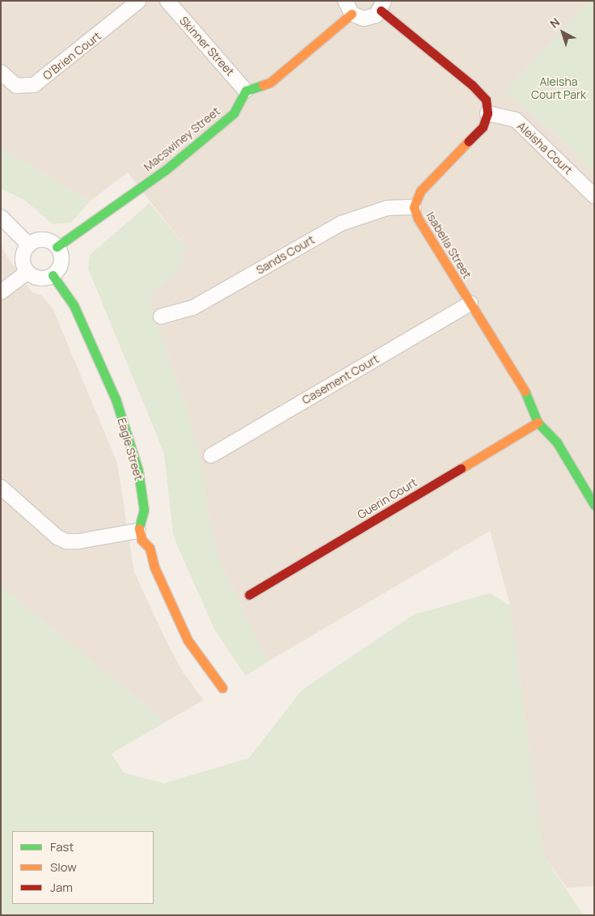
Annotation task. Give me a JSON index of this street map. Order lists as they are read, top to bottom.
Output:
{
  "streets": {
    "street": [
      "Skinner Street",
      "O'Brien Court",
      "Macswiney Street",
      "Aleisha Court",
      "Isabella Street",
      "Sands Court",
      "Casement Court",
      "Eagle Street",
      "Guerin Court"
    ]
  },
  "crossings": [
    ["Skinner Street", "Macswiney Street"],
    ["Macswiney Street", "Eagle Street"],
    ["Aleisha Court", "Isabella Street"],
    ["Isabella Street", "Sands Court"],
    ["Isabella Street", "Casement Court"],
    ["Isabella Street", "Guerin Court"]
  ],
  "parks": ["Aleisha Court Park"],
  "legend": ["Fast", "Slow", "Jam"],
  "north": "top left"
}
